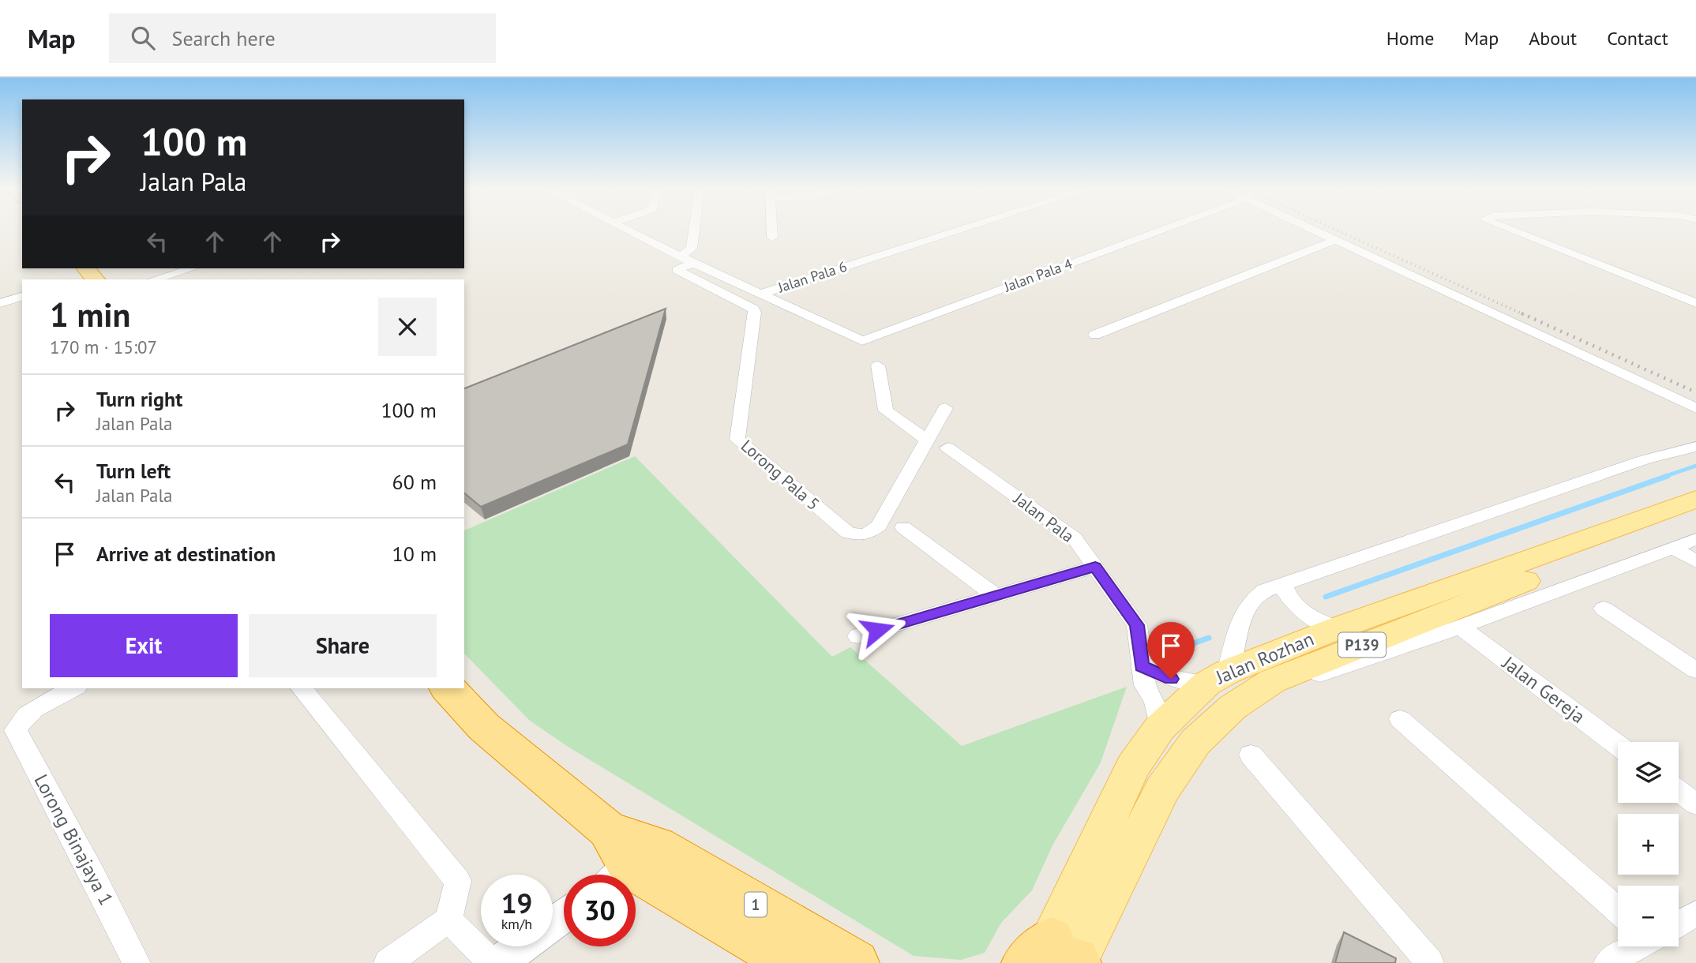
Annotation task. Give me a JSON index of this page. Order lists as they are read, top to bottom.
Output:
{
  "streets": {
    "highway": ["1"],
    "main road": ["P139", "Jalan Rozhan"],
    "street": [
      "Jalan Pala 4",
      "Jalan Pala 6",
      "Lorong Pala 5",
      "Jalan Pala",
      "Jalan Gereja",
      "Lorong Binajaya 1"
    ]
  },
  "crossings": [
    ["Jalan Pala", "Jalan Rozhan"]
  ],
  "page": {
    "header": "Map",
    "search": "Search here",
    "nav": [
      "Home",
      "Map",
      "About",
      "Contact"
    ],
    "turn": ["100 m", "Jalan Pala"],
    "heading": ["1 min", "170 m · 15:07"],
    "list": [
      {
        "name": "Turn right",
        "note": "Jalan Pala",
        "value": "100 m"
      },
      {
        "name": "Turn left",
        "note": "Jalan Pala",
        "value": "60 m"
      },
      {
        "name": "Arrive at destination",
        "value": "10 m"
      }
    ],
    "buttons": ["Exit", "Share"],
    "map_buttons": ["+", "−"],
    "speed": "19 km/h",
    "limit": "30"
  }
}
